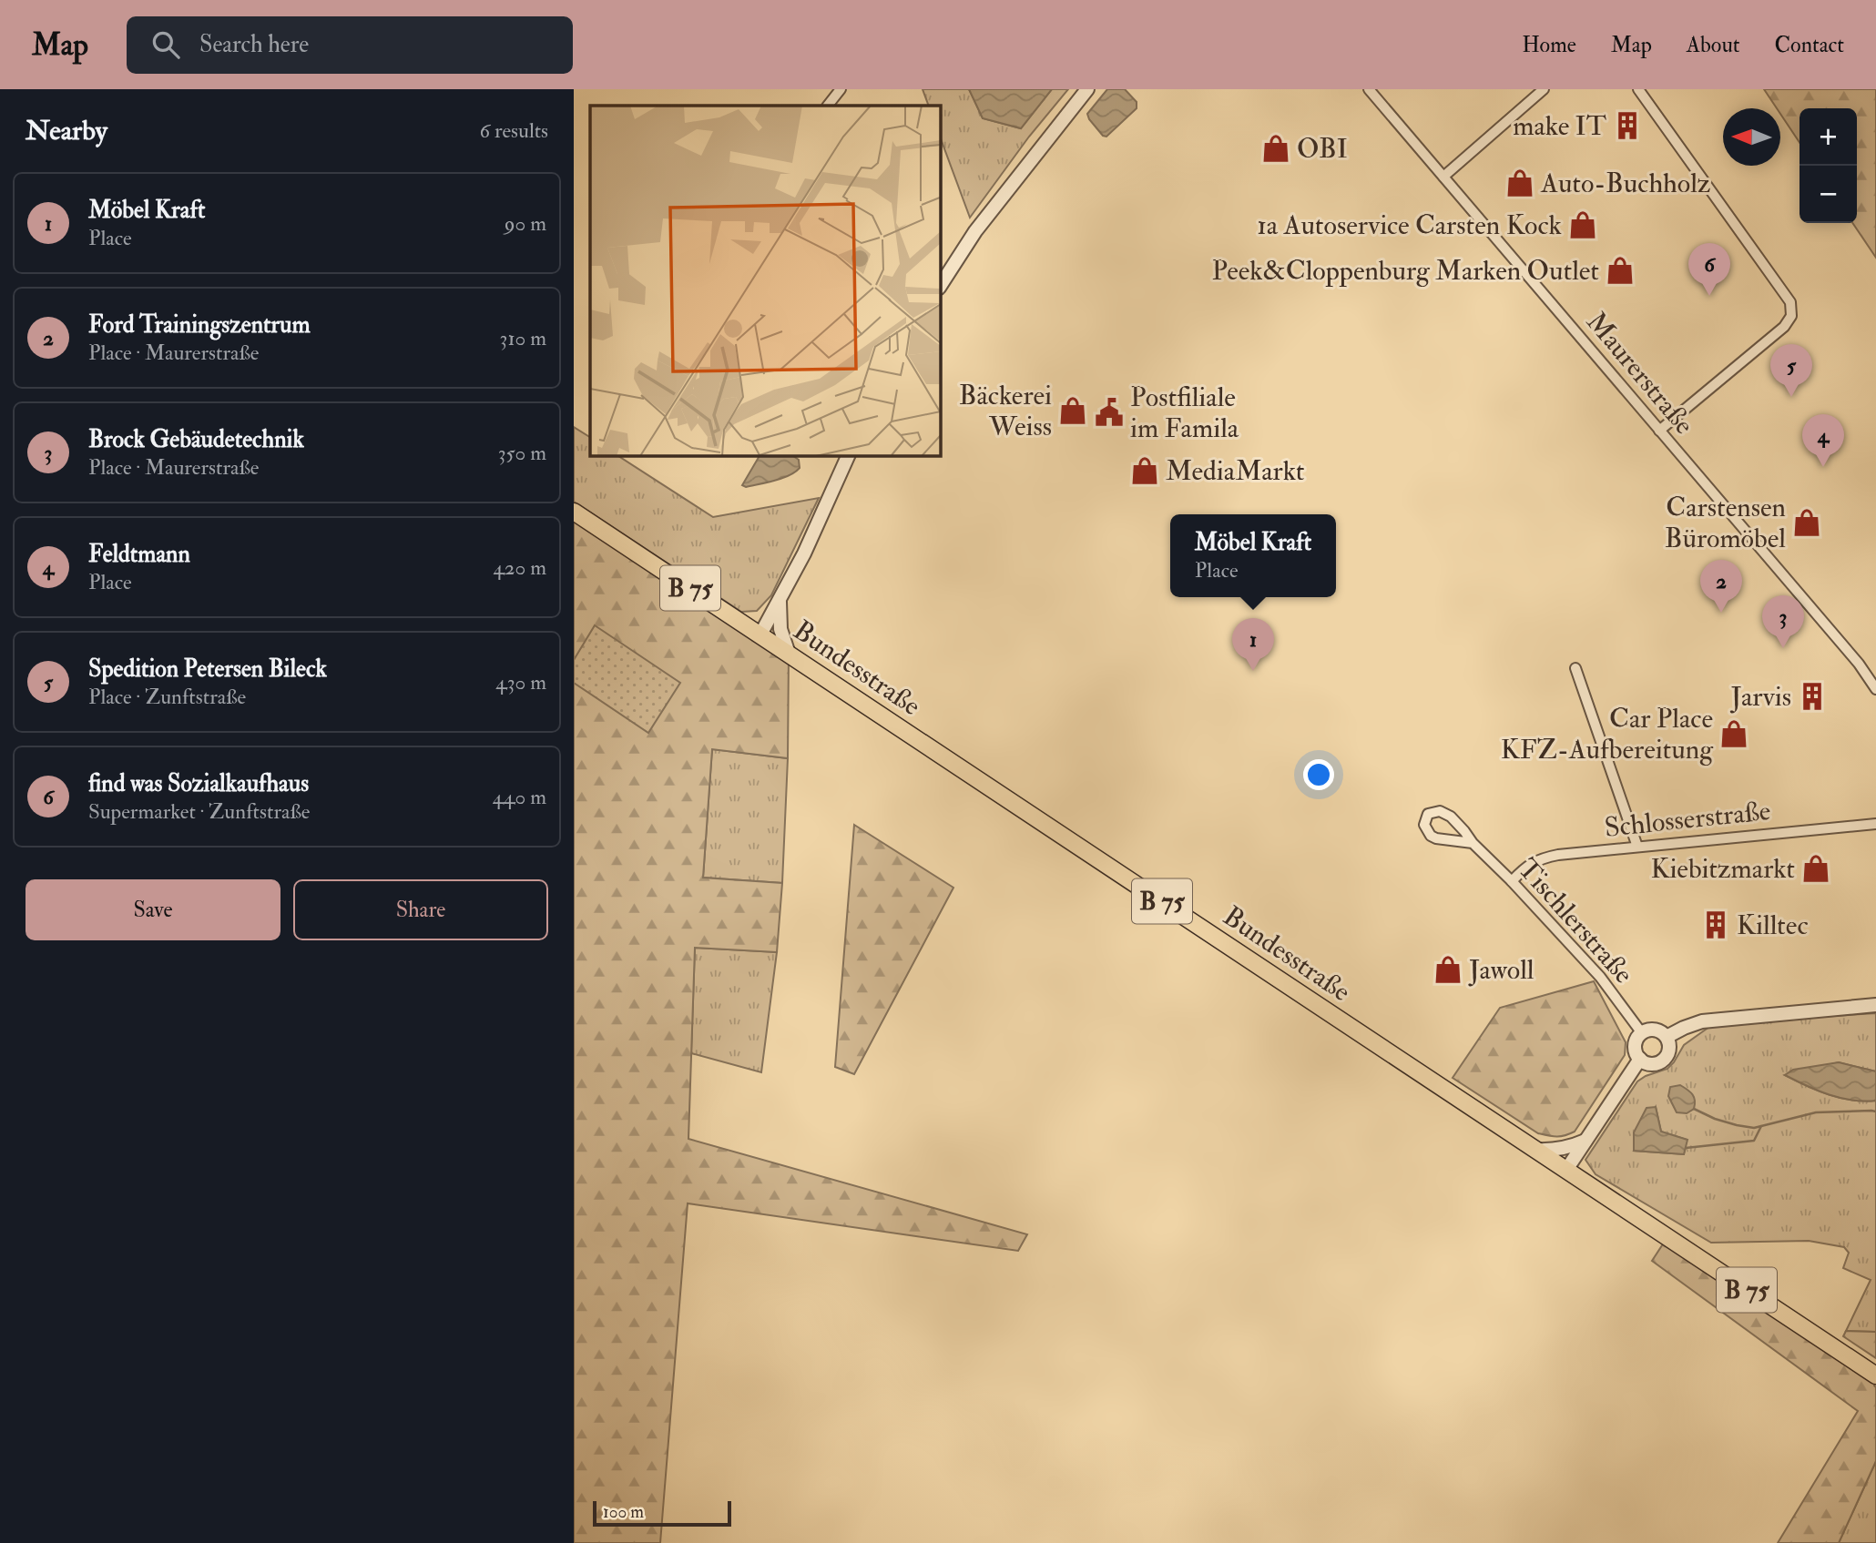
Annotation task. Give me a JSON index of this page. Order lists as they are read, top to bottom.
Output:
{
  "streets": {
    "main road": ["B 75", "Bundesstraße"],
    "street": ["Maurerstraße", "Schlosserstraße", "Tischlerstraße"]
  },
  "crossings": [
    ["Schlosserstraße", "Tischlerstraße"]
  ],
  "places": {
    "building": ["make IT", "Jarvis", "Killtec"],
    "shop": [
      "OBI",
      "Auto-Buchholz",
      "1a Autoservice Carsten Kock",
      "Peek&Cloppenburg Marken Outlet",
      "Bäckerei Weiss",
      "MediaMarkt",
      "Carstensen Büromöbel",
      "Car Place KFZ-Aufbereitung",
      "Kiebitzmarkt",
      "Jawoll"
    ],
    "public building": ["Postfiliale im Famila"]
  },
  "scale_bar": "100 m",
  "north": "left",
  "page": {
    "header": "Map",
    "search": "Search here",
    "nav": [
      "Home",
      "Map",
      "About",
      "Contact"
    ],
    "heading": ["Nearby", "6 results"],
    "map_buttons": ["+", "−"],
    "list": [
      {
        "mark": "1",
        "name": "Möbel Kraft",
        "note": "Place",
        "value": "90 m"
      },
      {
        "mark": "2",
        "name": "Ford Trainingszentrum",
        "note": "Place · Maurerstraße",
        "value": "310 m"
      },
      {
        "mark": "3",
        "name": "Brock Gebäudetechnik",
        "note": "Place · Maurerstraße",
        "value": "350 m"
      },
      {
        "mark": "4",
        "name": "Feldtmann",
        "note": "Place",
        "value": "420 m"
      },
      {
        "mark": "5",
        "name": "Spedition Petersen Bileck",
        "note": "Place · Zunftstraße",
        "value": "430 m"
      },
      {
        "mark": "6",
        "name": "find was Sozialkaufhaus",
        "note": "Supermarket · Zunftstraße",
        "value": "440 m"
      }
    ],
    "pins": [
      "6",
      "5",
      "4",
      "2",
      "3",
      "1"
    ],
    "popup": ["Möbel Kraft", "Place"],
    "buttons": ["Save", "Share"],
    "scale": "100 m"
  }
}
